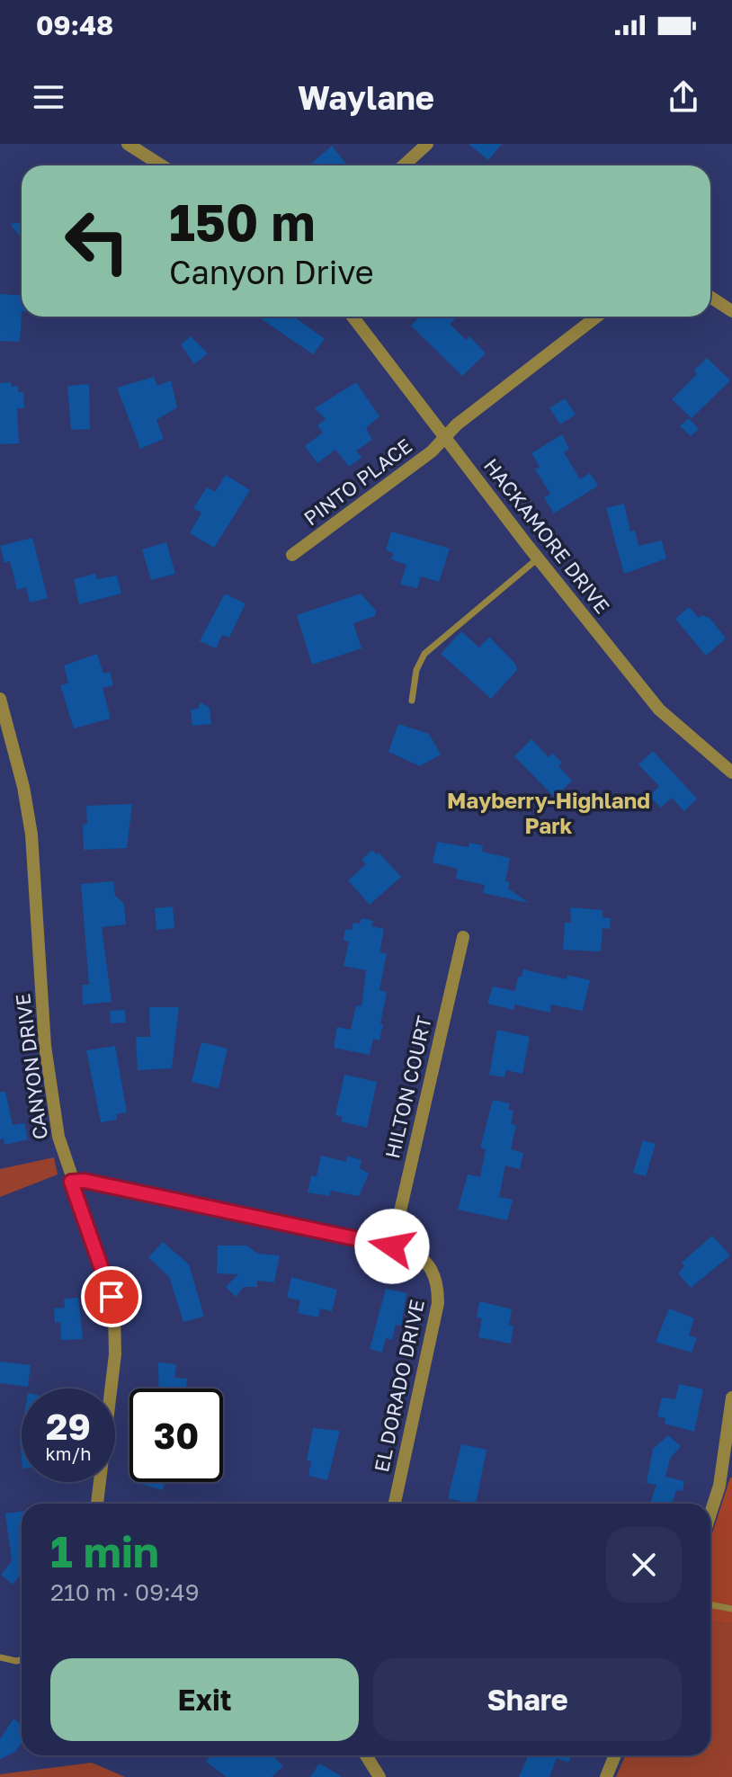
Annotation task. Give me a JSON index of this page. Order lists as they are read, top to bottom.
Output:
{
  "streets": {
    "street": [
      "PINTO PLACE",
      "HACKAMORE DRIVE",
      "CANYON DRIVE",
      "HILTON COURT",
      "EL DORADO DRIVE"
    ]
  },
  "crossings": [
    ["PINTO PLACE", "HACKAMORE DRIVE"],
    ["HILTON COURT", "EL DORADO DRIVE"]
  ],
  "districts": ["Mayberry-Highland Park"],
  "page": {
    "status": "09:48",
    "header": "Waylane",
    "turn": ["150 m", "Canyon Drive"],
    "speed": "29 km/h",
    "limit": "30",
    "heading": ["1 min", "210 m · 09:49"],
    "buttons": ["Exit", "Share"]
  }
}
